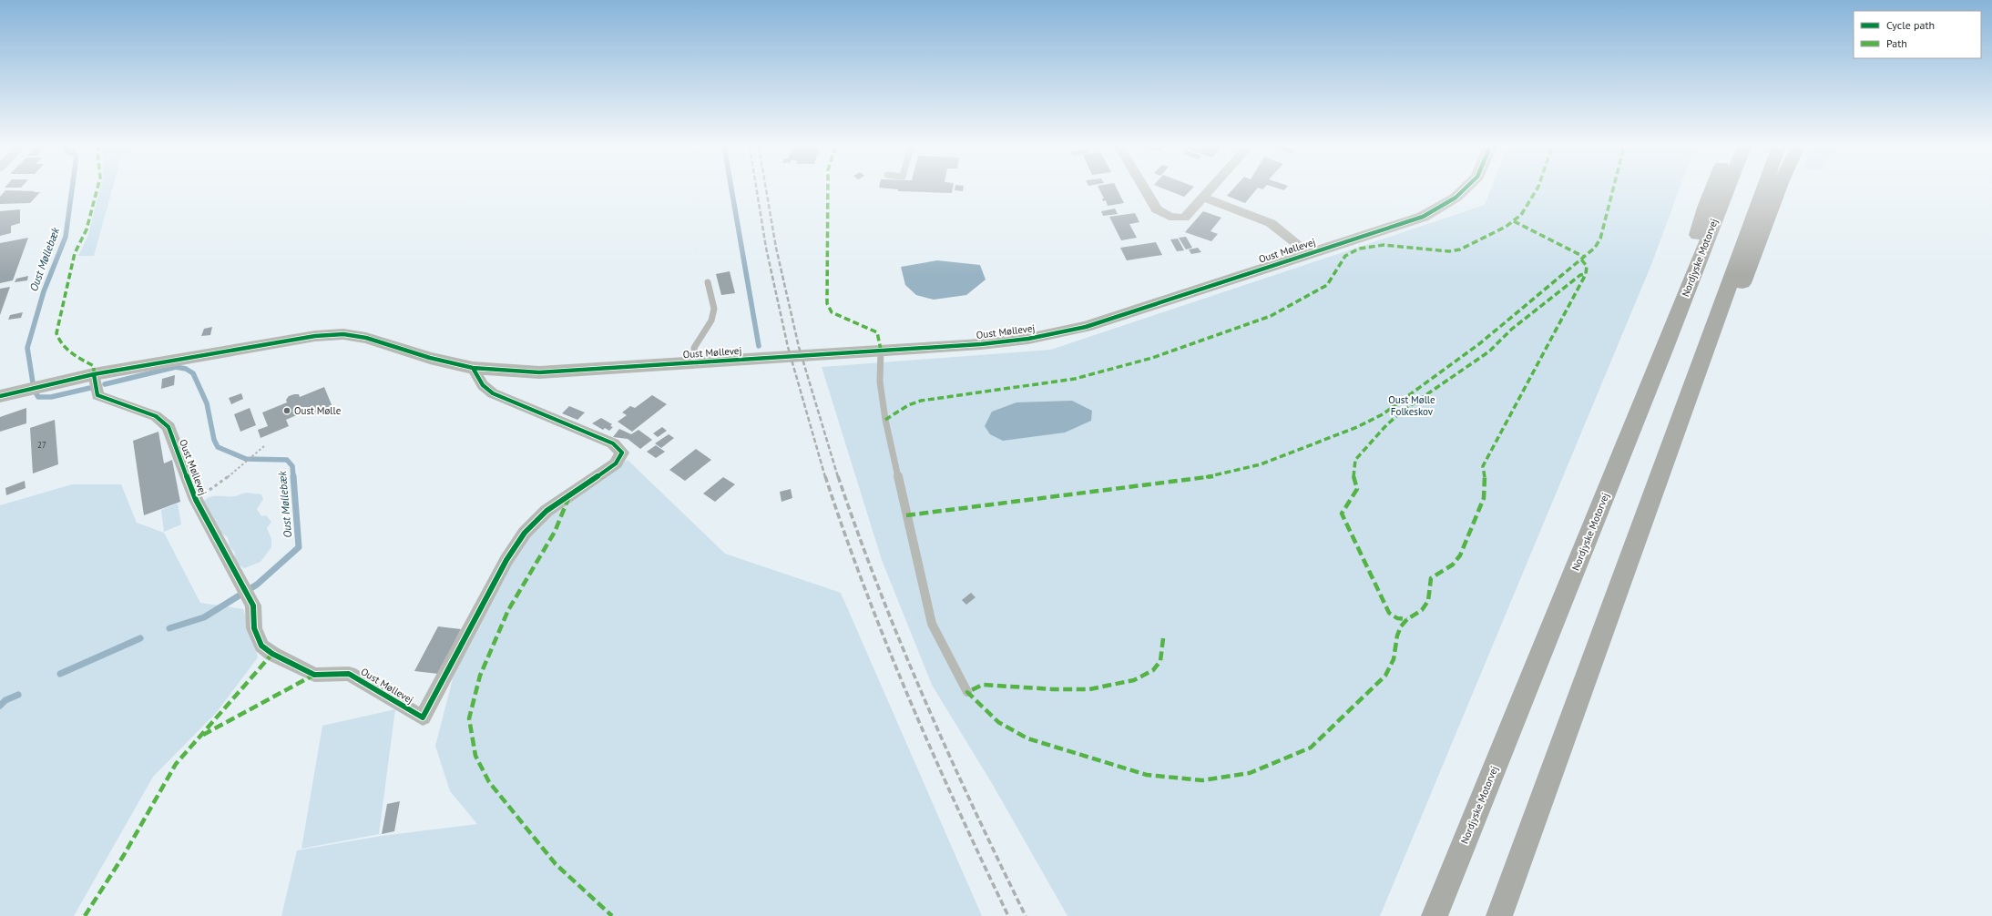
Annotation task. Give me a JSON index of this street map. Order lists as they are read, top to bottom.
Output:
{
  "streets": {
    "highway": ["Nordjyske Motorvej"],
    "street": ["Oust Møllevej"]
  },
  "water": ["Oust Møllebæk"],
  "parks": ["Oust Mølle Folkeskov"],
  "places": ["Oust Mølle"],
  "house_numbers": ["27"],
  "legend": ["Cycle path", "Path"]
}
